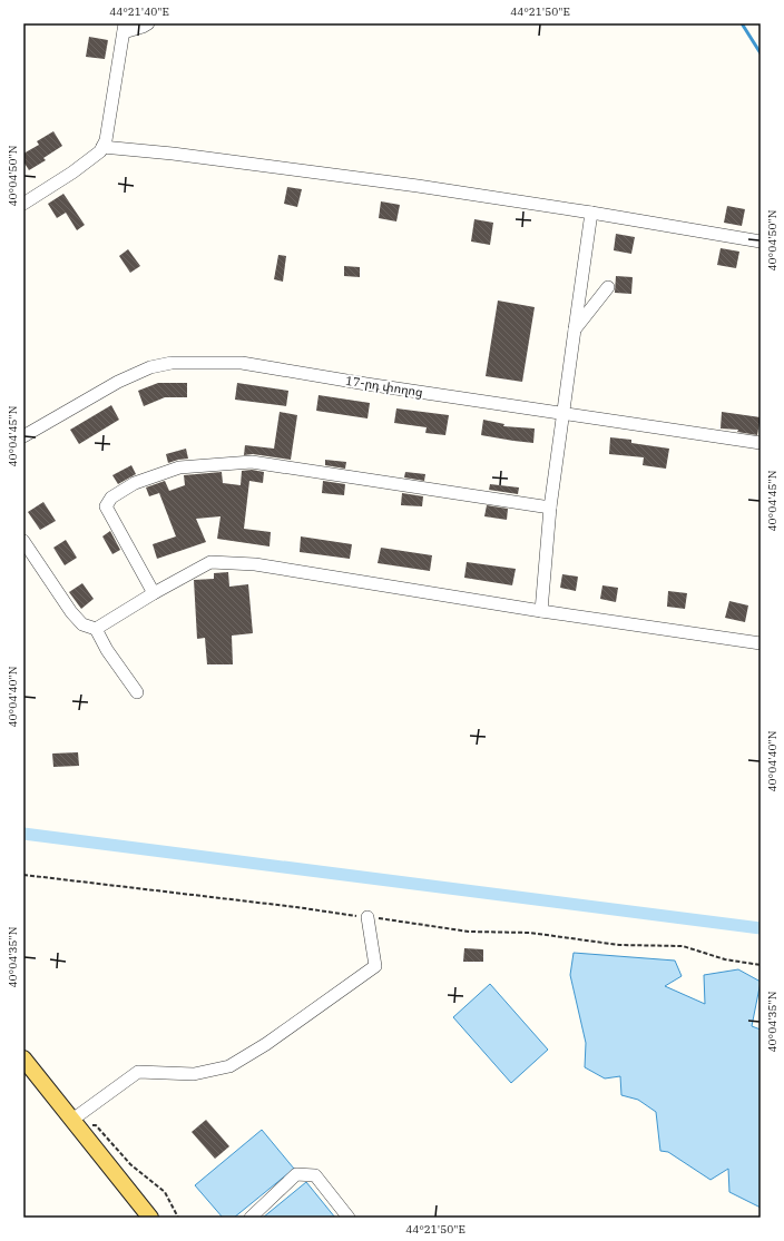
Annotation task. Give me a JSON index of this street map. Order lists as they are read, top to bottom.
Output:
{
  "streets": {
    "street": ["17-րդ փողոց"]
  },
  "coordinates": [
    "44°21'40\"E",
    "44°21'50\"E",
    "40°04'50\"N",
    "40°04'45\"N",
    "40°04'40\"N",
    "40°04'35\"N"
  ]
}
